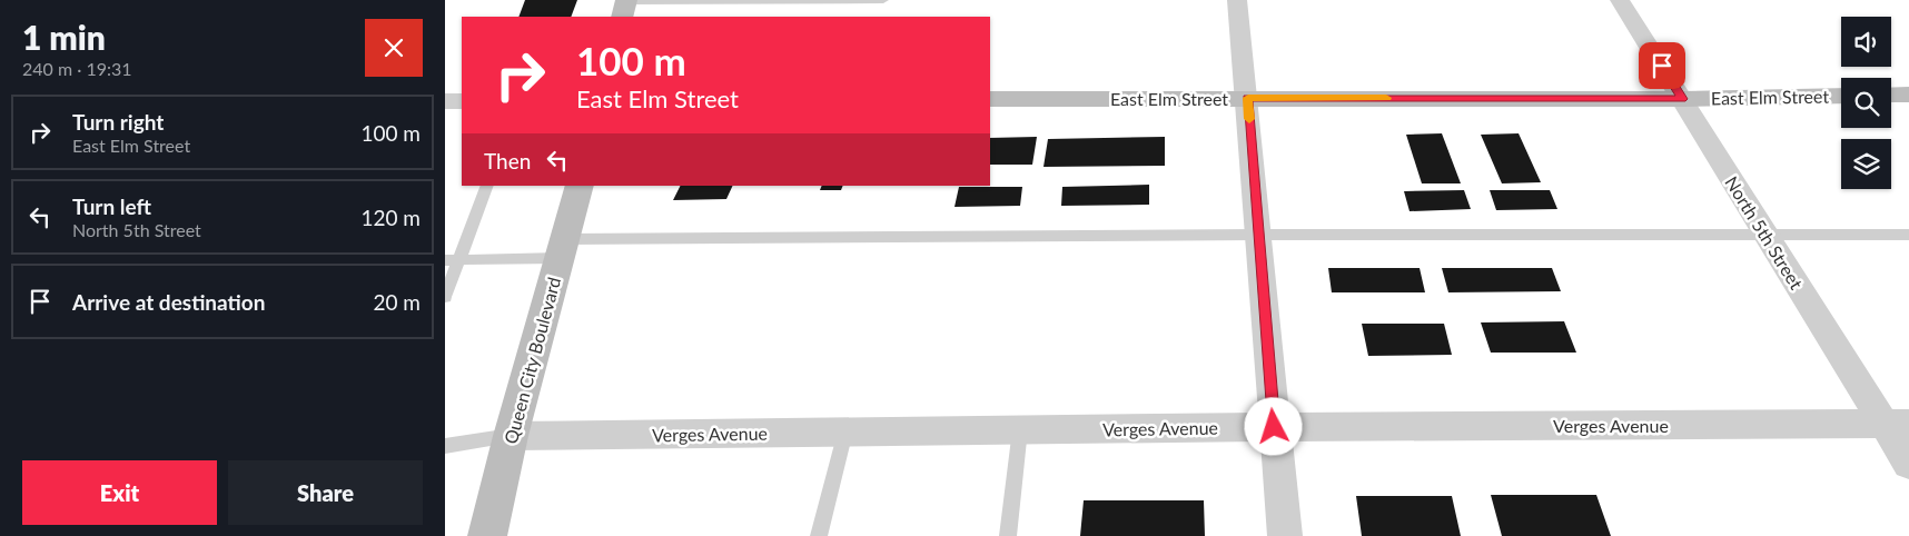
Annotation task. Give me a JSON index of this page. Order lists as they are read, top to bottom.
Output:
{
  "streets": {
    "street": [
      "East Elm Street",
      "North 5th Street",
      "Queen City Boulevard",
      "Verges Avenue"
    ]
  },
  "crossings": [
    ["East Elm Street", "North 5th Street"],
    ["North 5th Street", "Verges Avenue"],
    ["Queen City Boulevard", "Verges Avenue"]
  ],
  "page": {
    "heading": ["1 min", "240 m · 19:31"],
    "turn": ["100 m", "East Elm Street"],
    "list": [
      {
        "name": "Turn right",
        "note": "East Elm Street",
        "value": "100 m"
      },
      {
        "name": "Turn left",
        "note": "North 5th Street",
        "value": "120 m"
      },
      {
        "name": "Arrive at destination",
        "value": "20 m"
      }
    ],
    "then": "Then",
    "buttons": ["Exit", "Share"]
  }
}
